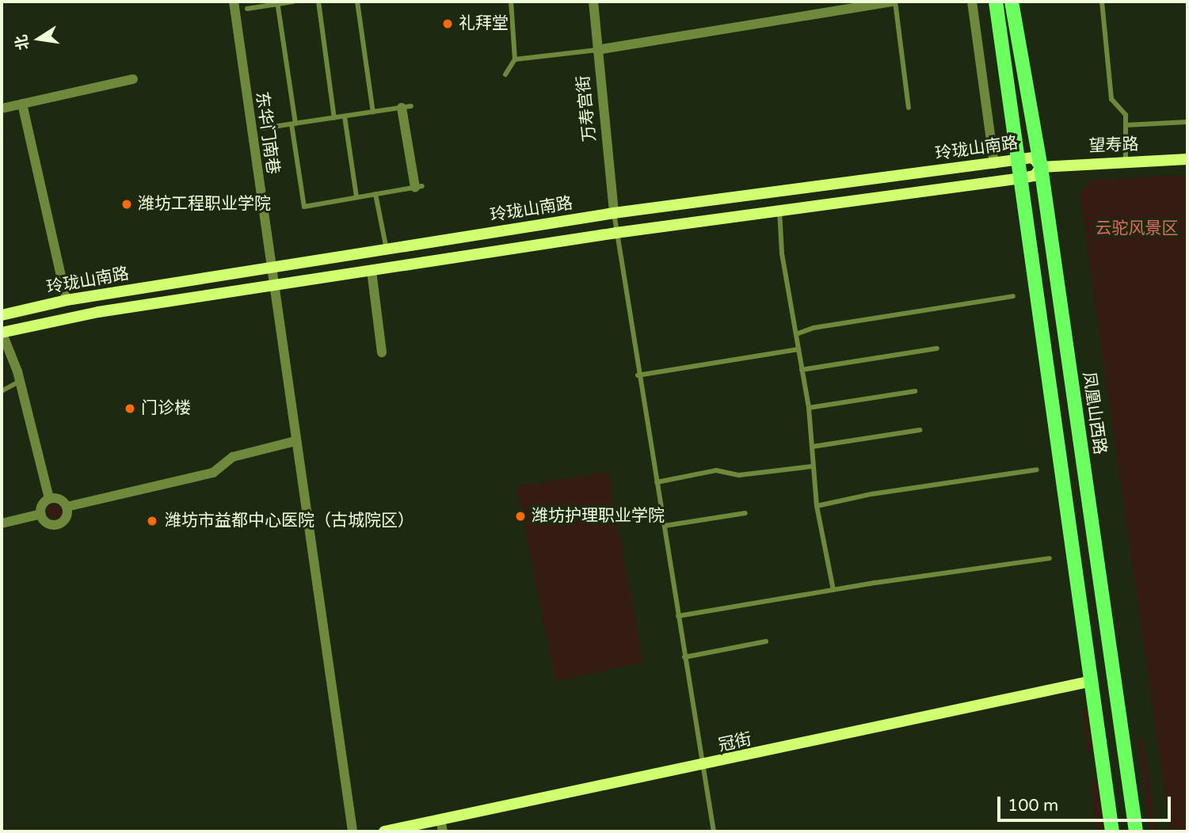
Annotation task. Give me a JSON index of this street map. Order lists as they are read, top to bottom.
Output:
{
  "streets": {
    "main road": [
      "望寿路",
      "玲珑山南路",
      "凤凰山西路",
      "冠街"
    ],
    "street": ["万寿宫街", "东华门南巷"]
  },
  "crossings": [
    ["万寿宫街", "玲珑山南路"],
    ["东华门南巷", "玲珑山南路"],
    ["望寿路", "玲珑山南路"],
    ["望寿路", "凤凰山西路"],
    ["玲珑山南路", "凤凰山西路"]
  ],
  "parks": ["云驼风景区"],
  "places": [
    "礼拜堂",
    "潍坊工程职业学院",
    "门诊楼",
    "潍坊护理职业学院",
    "潍坊市益都中心医院（古城院区）"
  ],
  "scale_bar": "100 m",
  "north": "left"
}
